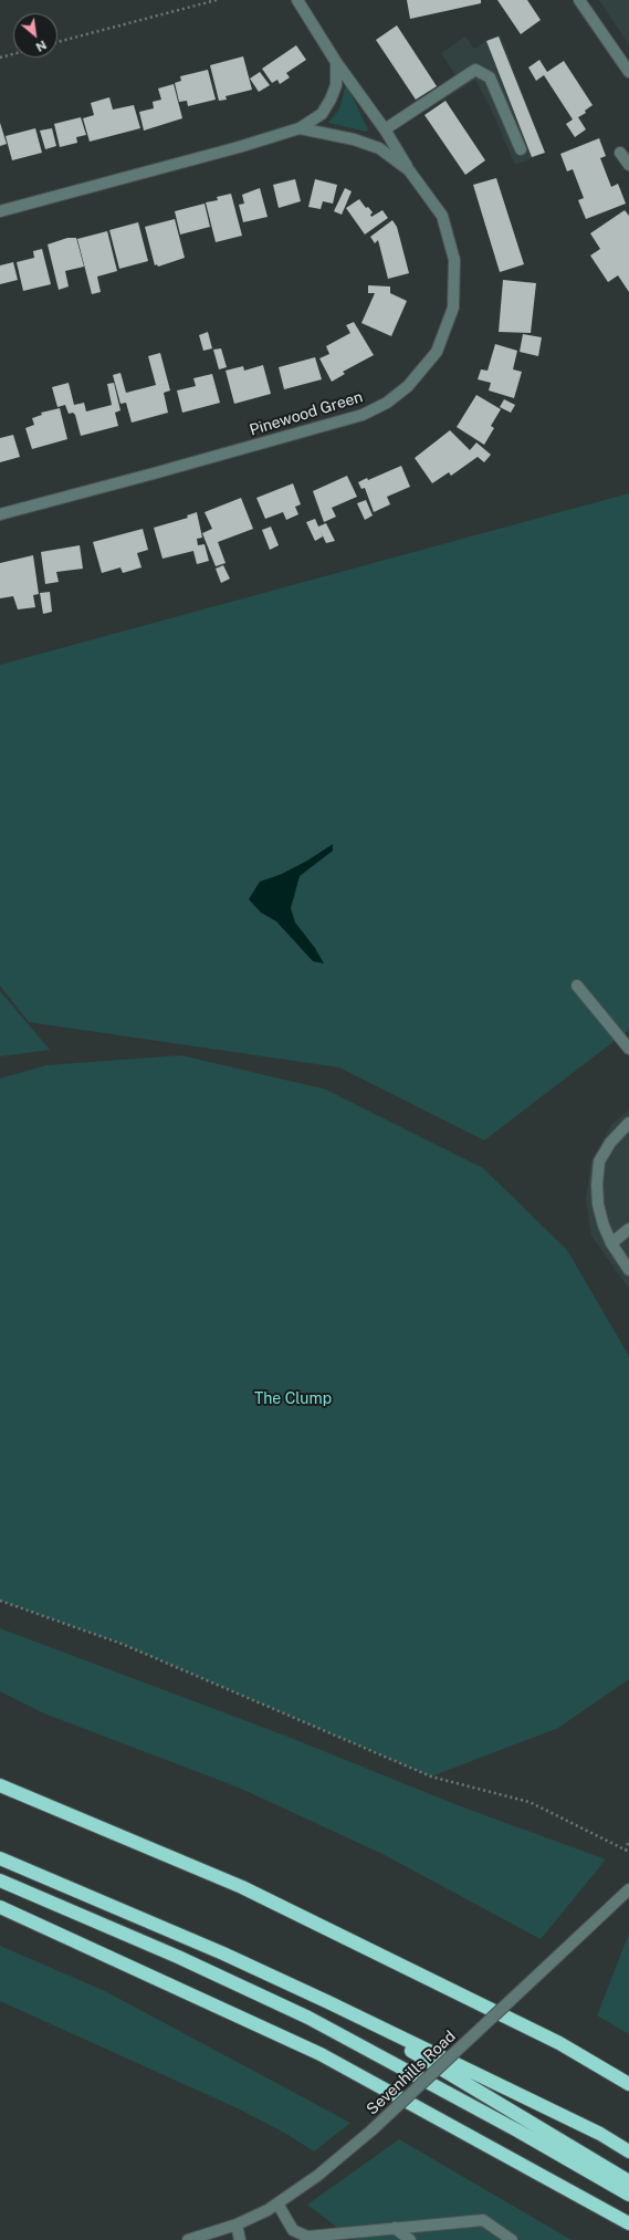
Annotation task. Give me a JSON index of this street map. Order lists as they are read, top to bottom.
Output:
{
  "streets": {
    "street": ["Pinewood Green", "Sevenhills Road"]
  },
  "parks": ["The Clump"],
  "north": "bottom right"
}
